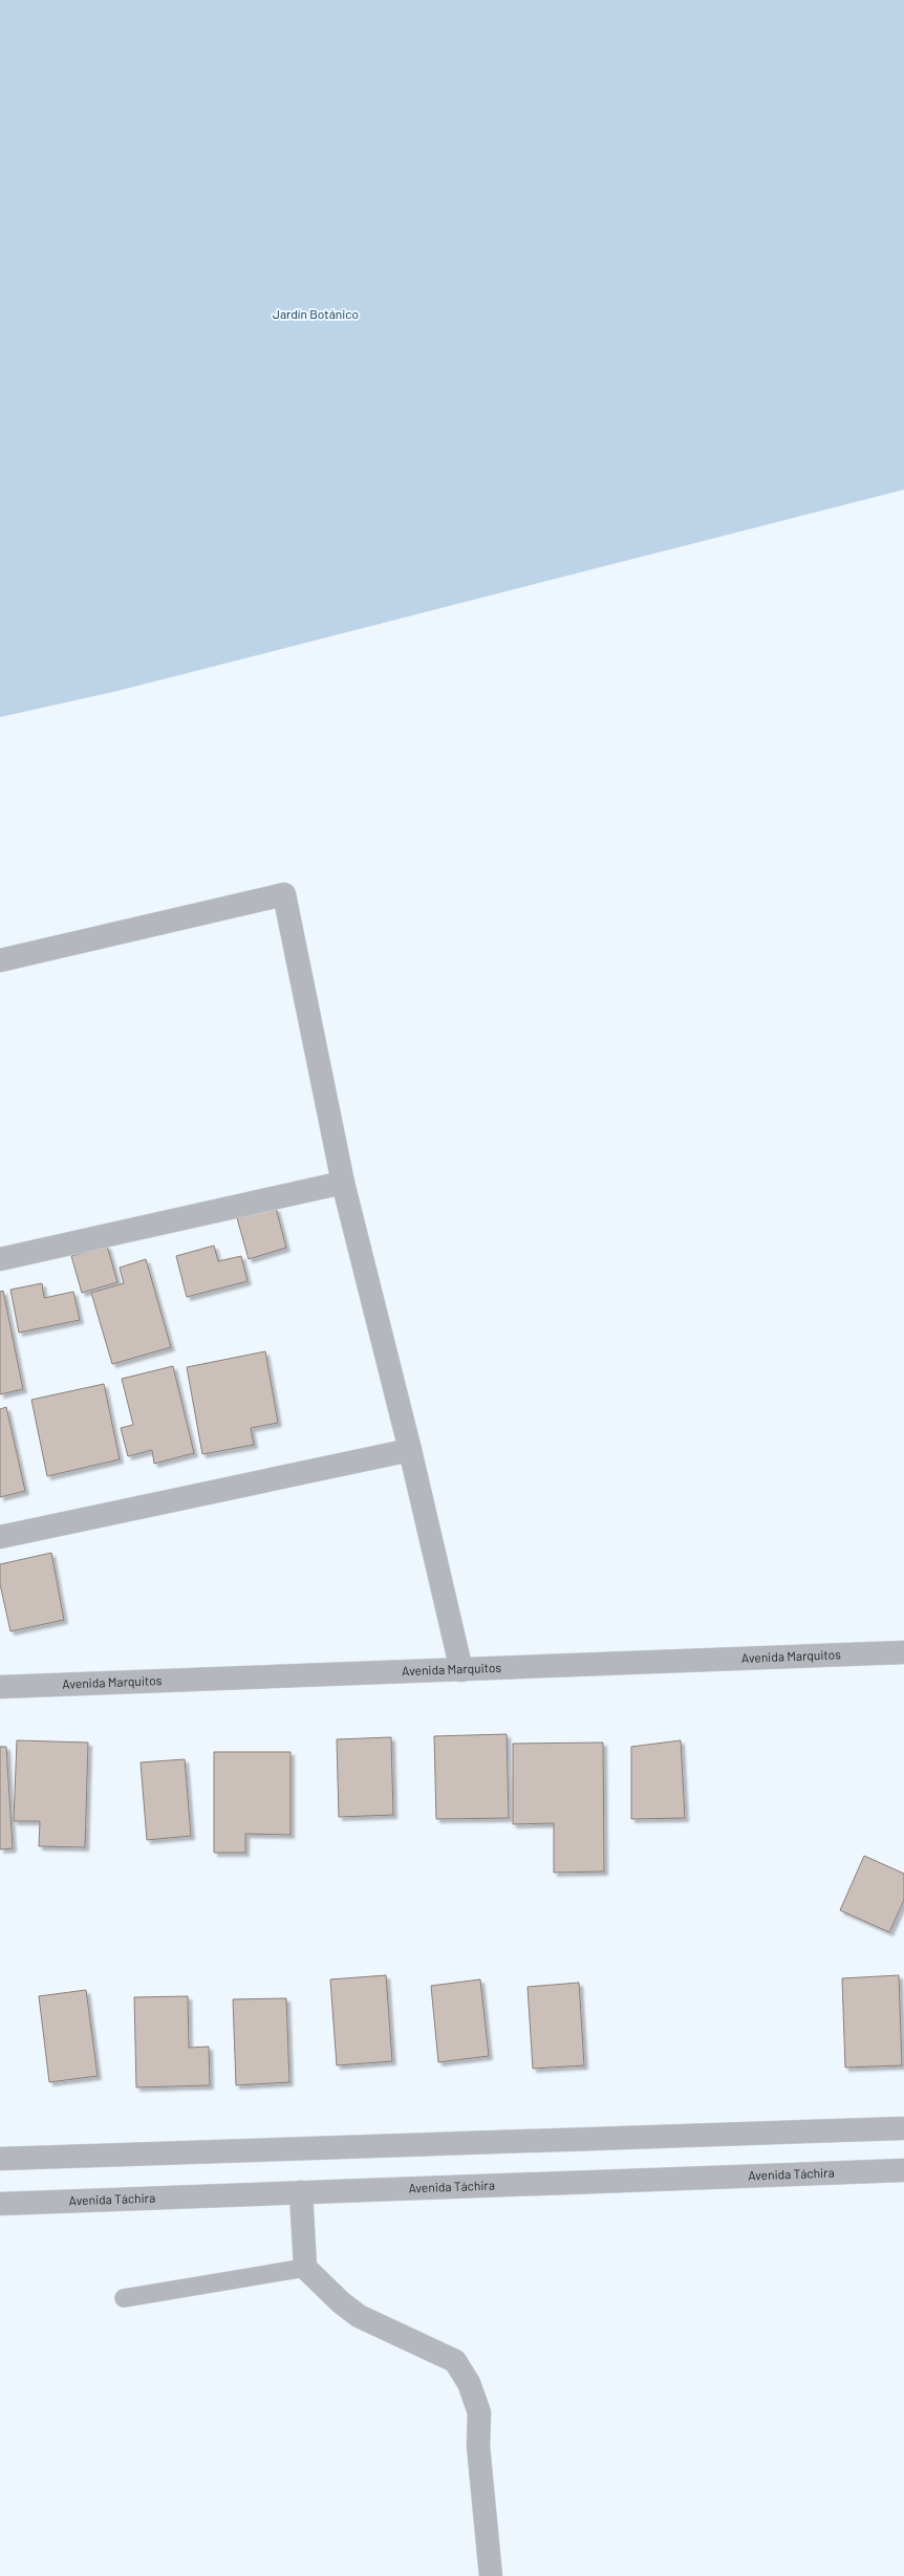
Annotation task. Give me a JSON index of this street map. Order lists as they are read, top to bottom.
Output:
{
  "streets": {
    "street": ["Avenida Marquitos", "Avenida Táchira"]
  },
  "parks": ["Jardín Botánico"]
}
